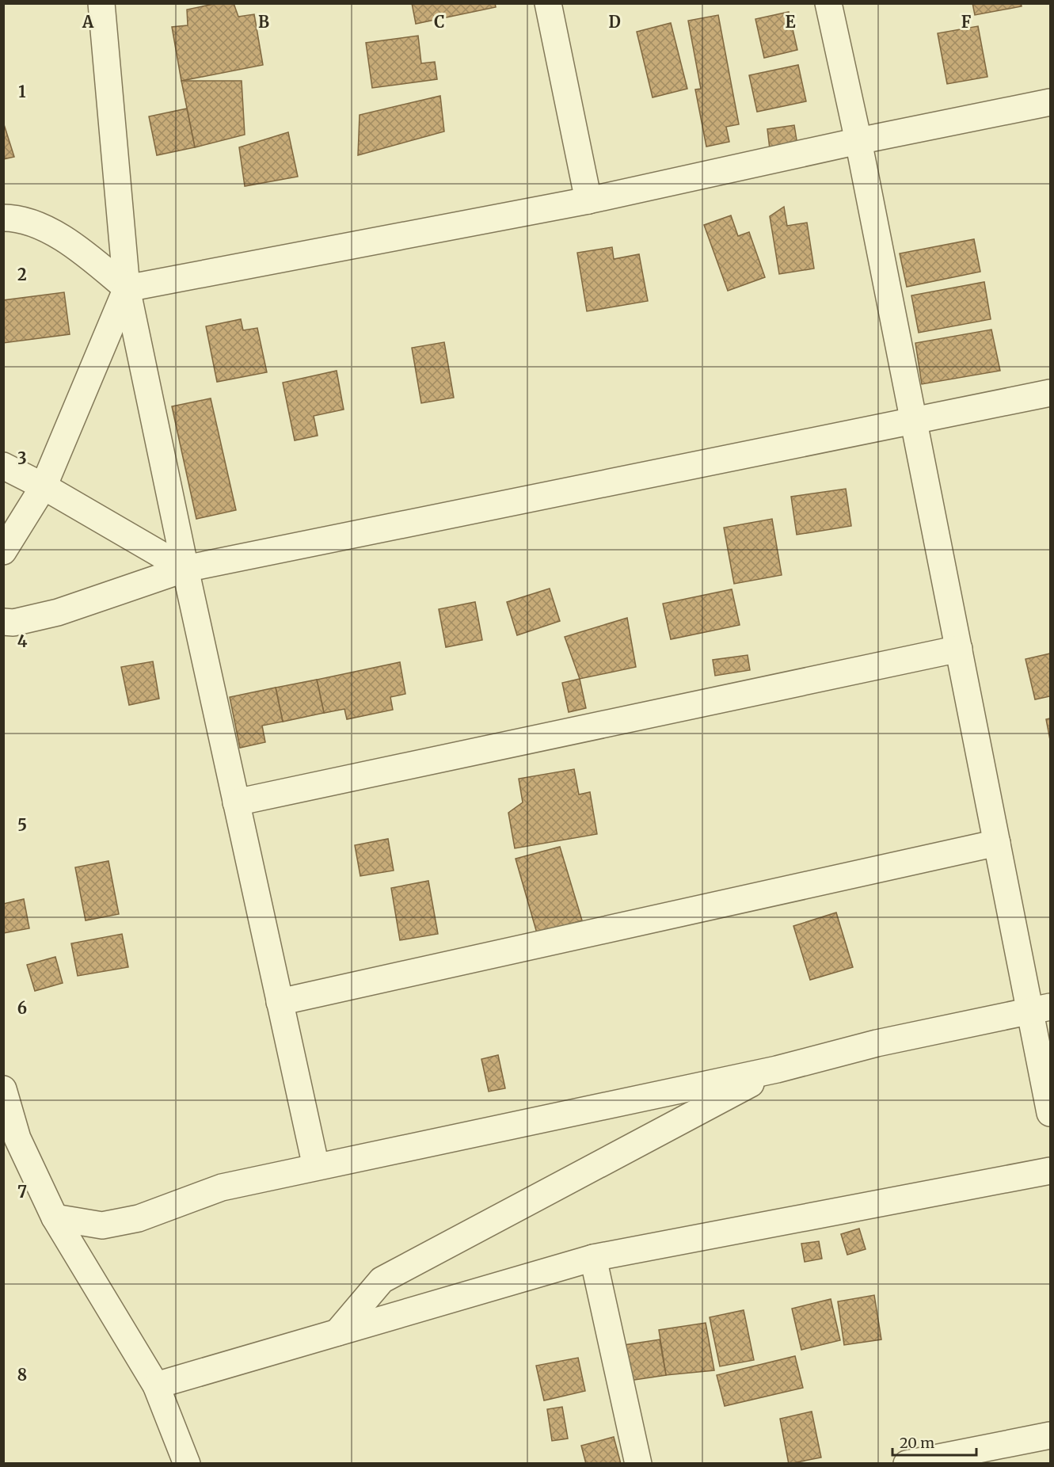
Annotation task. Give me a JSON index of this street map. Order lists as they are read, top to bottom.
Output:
{
  "scale_bar": "20 m",
  "grid": {
    "columns": [
      "A",
      "B",
      "C",
      "D",
      "E",
      "F"
    ],
    "rows": [
      "1",
      "2",
      "3",
      "4",
      "5",
      "6",
      "7",
      "8"
    ]
  }
}
